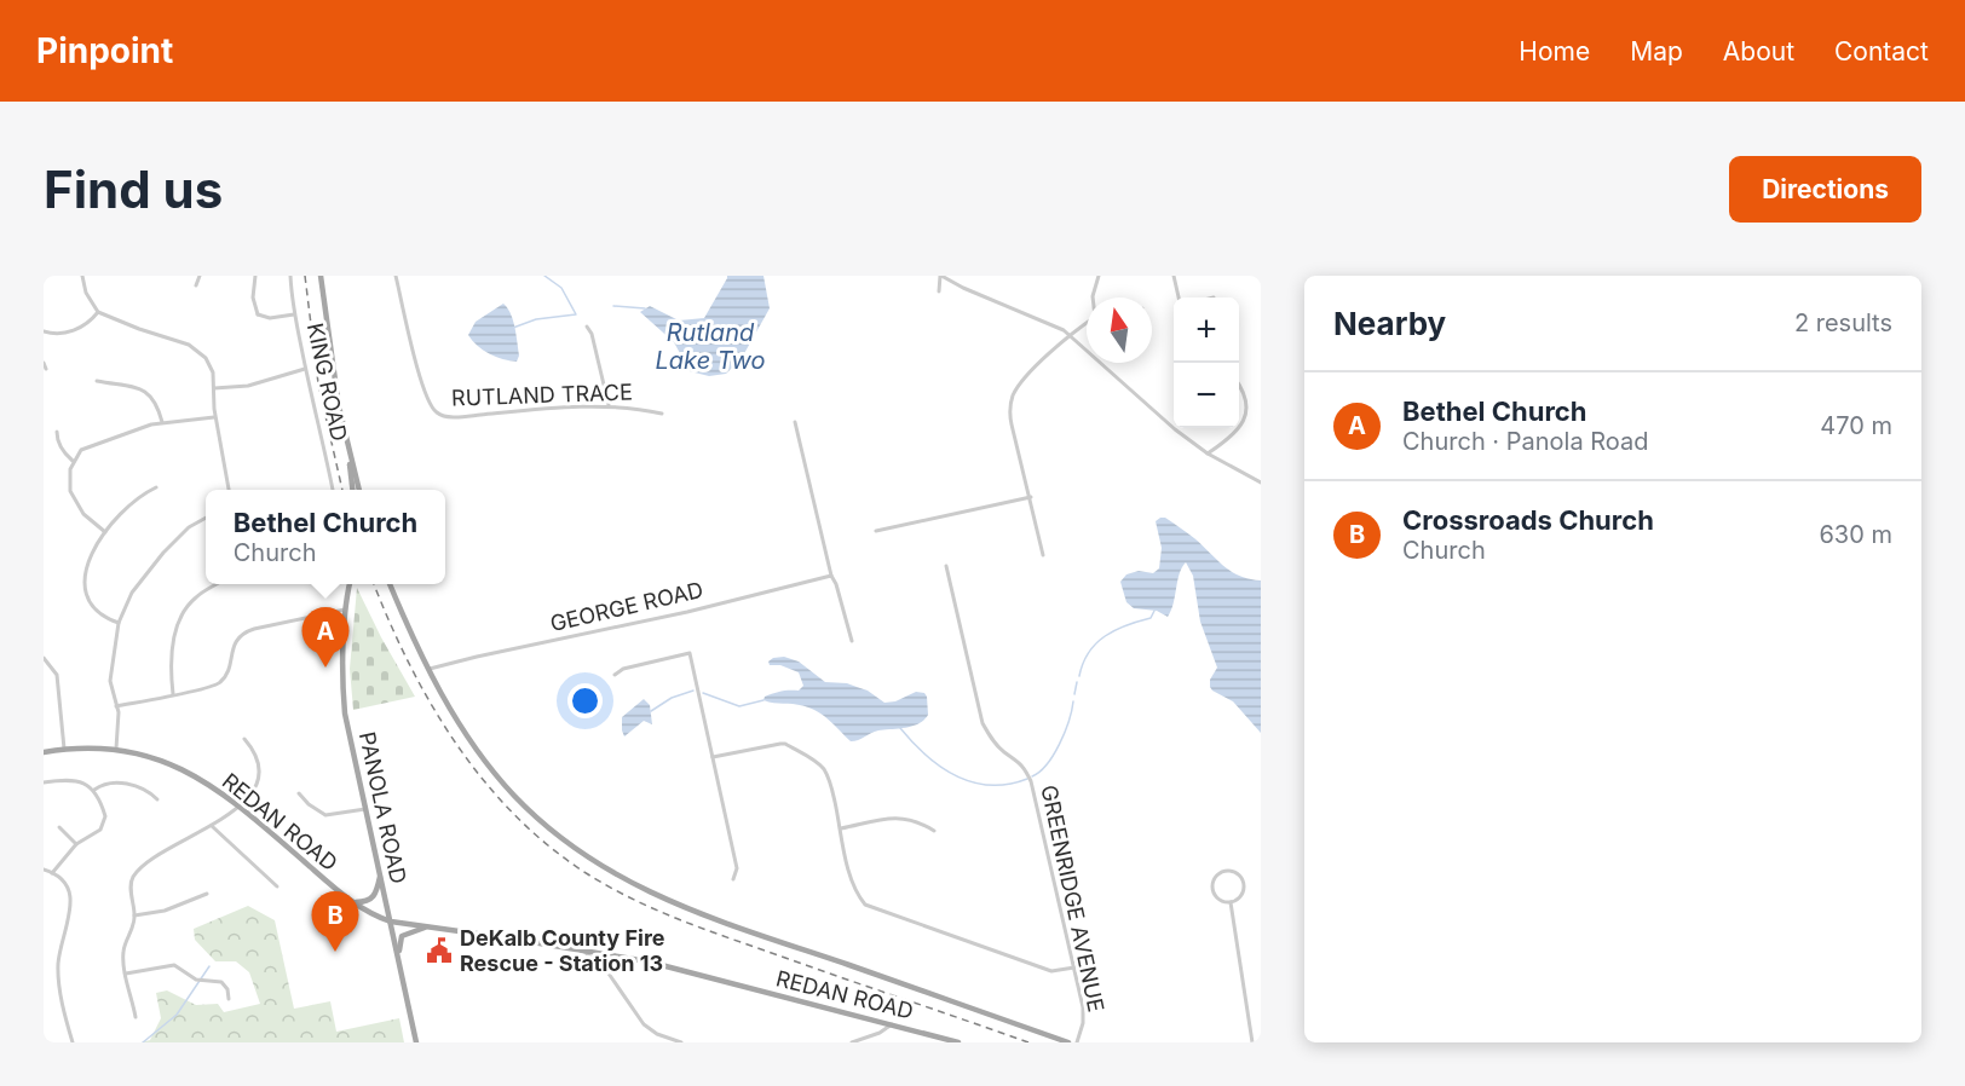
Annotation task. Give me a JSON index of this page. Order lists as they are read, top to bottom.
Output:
{
  "streets": {
    "main road": ["PANOLA ROAD", "REDAN ROAD"],
    "street": [
      "KING ROAD",
      "RUTLAND TRACE",
      "GEORGE ROAD",
      "GREENRIDGE AVENUE"
    ]
  },
  "crossings": [
    ["PANOLA ROAD", "REDAN ROAD"]
  ],
  "water": ["Rutland Lake Two"],
  "places": {
    "public building": ["DeKalb County Fire Rescue - Station 13"]
  },
  "north": "top",
  "page": {
    "header": "Pinpoint",
    "nav": [
      "Home",
      "Map",
      "About",
      "Contact"
    ],
    "buttons": "Directions",
    "title": "Find us",
    "heading": ["Nearby", "2 results"],
    "map_buttons": ["+", "−"],
    "list": [
      {
        "mark": "A",
        "name": "Bethel Church",
        "note": "Church · Panola Road",
        "value": "470 m"
      },
      {
        "mark": "B",
        "name": "Crossroads Church",
        "note": "Church",
        "value": "630 m"
      }
    ],
    "popup": ["Bethel Church", "Church"],
    "pins": ["A", "B"]
  }
}
